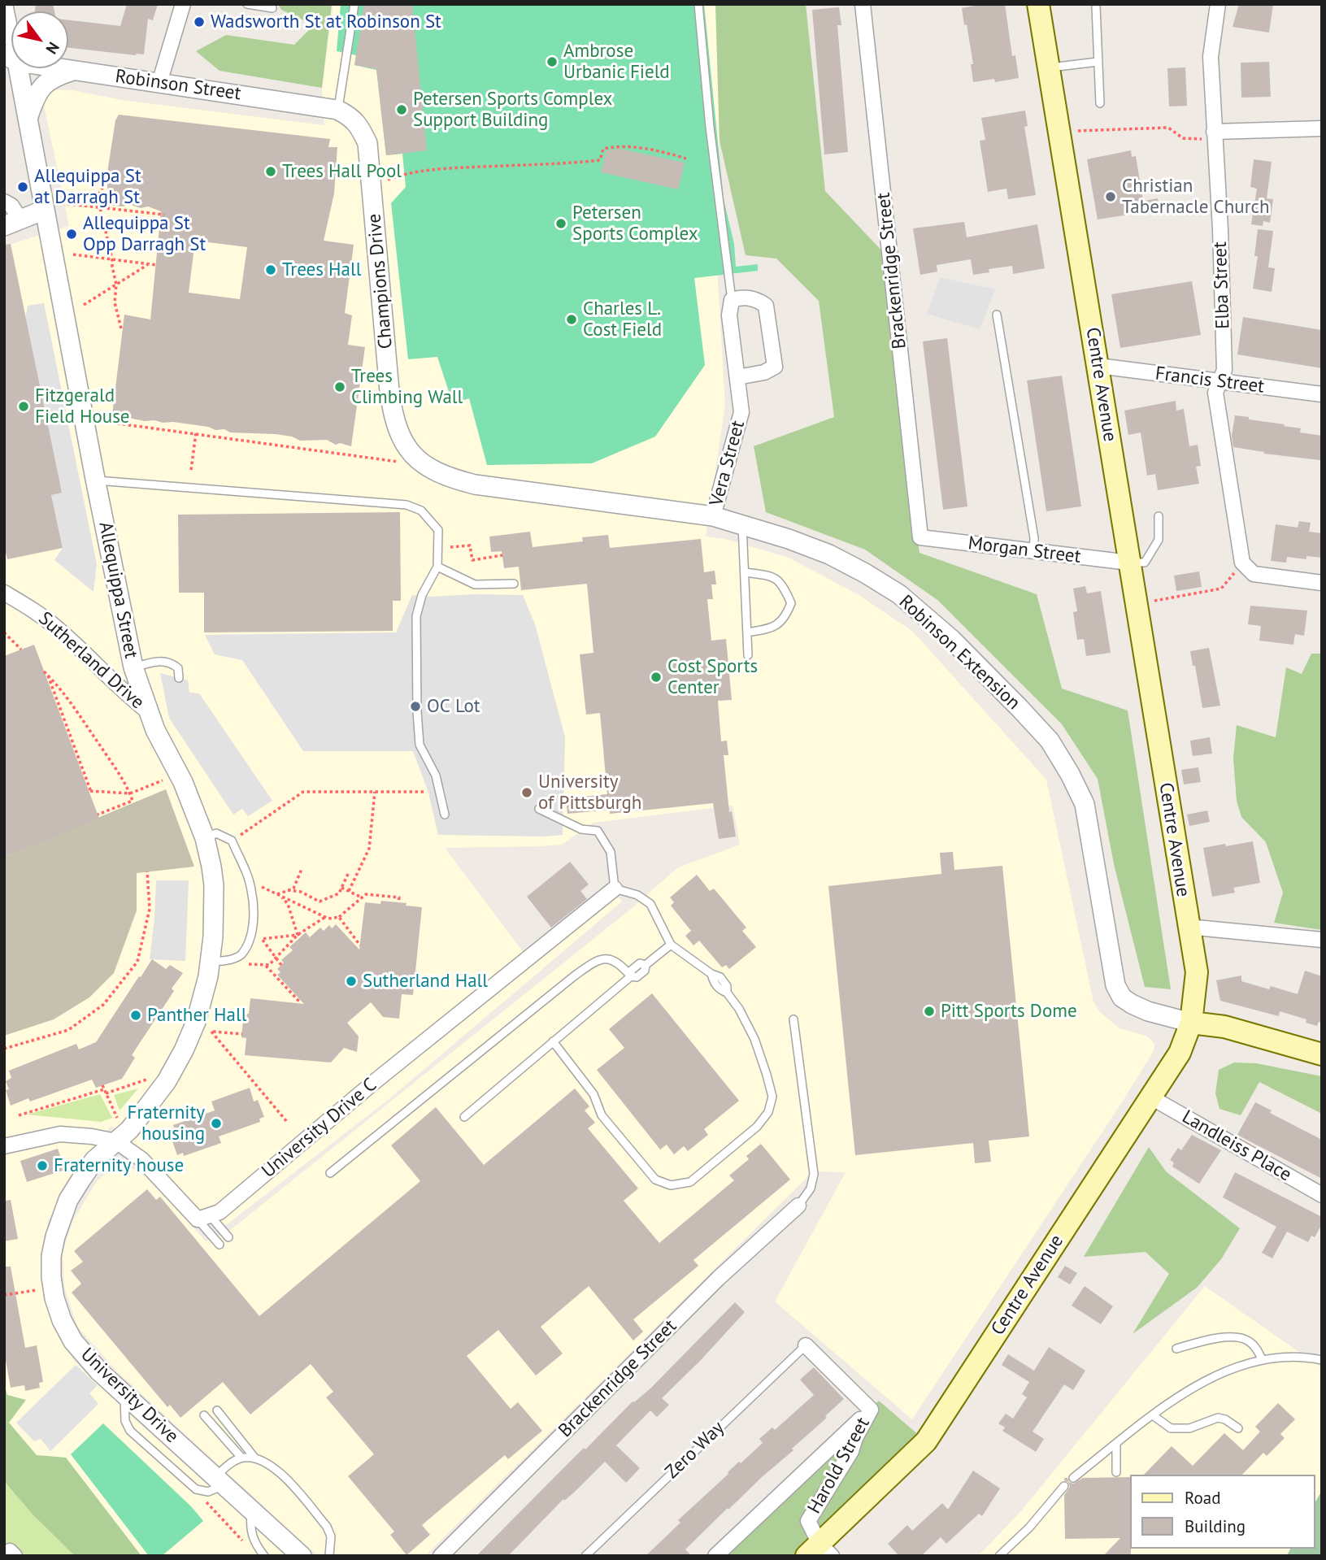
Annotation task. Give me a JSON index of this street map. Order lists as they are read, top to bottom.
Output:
{
  "streets": {
    "main road": ["Centre Avenue"],
    "street": [
      "Robinson Street",
      "Brackenridge Street",
      "Champions Drive",
      "Elba Street",
      "Francis Street",
      "Vera Street",
      "Morgan Street",
      "Allequippa Street",
      "Robinson Extension",
      "Sutherland Drive",
      "University Drive C",
      "Landleiss Place",
      "University Drive",
      "Harold Street"
    ],
    "lane": ["Zero Way"]
  },
  "crossings": [
    ["Robinson Street", "Champions Drive"],
    ["Robinson Street", "Allequippa Street"],
    ["Brackenridge Street", "Morgan Street"],
    ["Champions Drive", "Robinson Extension"],
    ["Elba Street", "Francis Street"],
    ["Francis Street", "Centre Avenue"],
    ["Centre Avenue", "Morgan Street"],
    ["Centre Avenue", "Robinson Extension"],
    ["Centre Avenue", "Landleiss Place"],
    ["Centre Avenue", "Harold Street"],
    ["Vera Street", "Robinson Extension"],
    ["Allequippa Street", "Sutherland Drive"],
    ["Allequippa Street", "University Drive"],
    ["Zero Way", "Harold Street"]
  ],
  "places": [
    "Wadsworth St at Robinson St",
    "Ambrose Urbanic Field",
    "Petersen Sports Complex Support Building",
    "Trees Hall Pool",
    "Allequippa St at Darragh St",
    "Christian Tabernacle Church",
    "Petersen Sports Complex",
    "Allequippa St Opp Darragh St",
    "Trees Hall",
    "Charles L. Cost Field",
    "Trees Climbing Wall",
    "Fitzgerald Field House",
    "Cost Sports Center",
    "OC Lot",
    "University of Pittsburgh",
    "Sutherland Hall",
    "Pitt Sports Dome",
    "Panther Hall",
    "Fraternity housing",
    "Fraternity house"
  ],
  "legend": ["Road", "Building"],
  "north": "bottom right"
}
